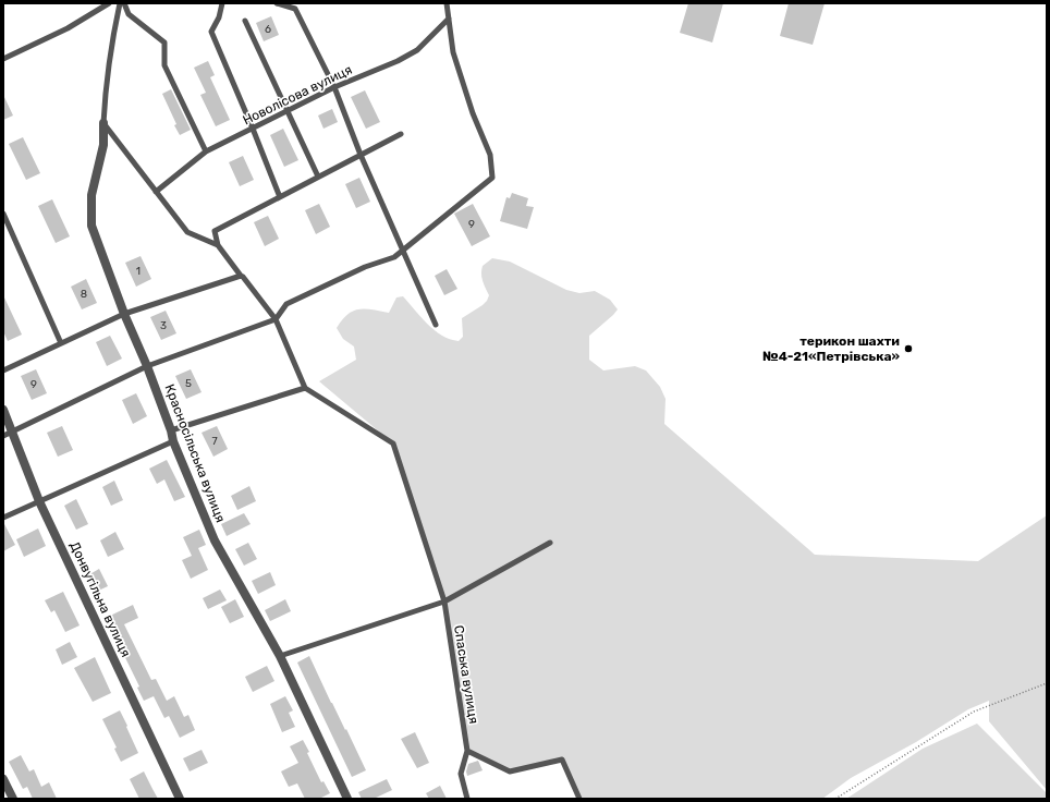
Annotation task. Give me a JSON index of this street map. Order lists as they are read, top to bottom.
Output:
{
  "streets": {
    "street": ["Красносільська вулиця", "Донвугільна вулиця"],
    "lane": ["Новолісова вулиця", "Спаська вулиця"]
  },
  "places": ["терикон шахти №4-21«Петрівська»"],
  "house_numbers": [
    "6",
    "9",
    "1",
    "8",
    "3",
    "5",
    "9",
    "7"
  ]
}
